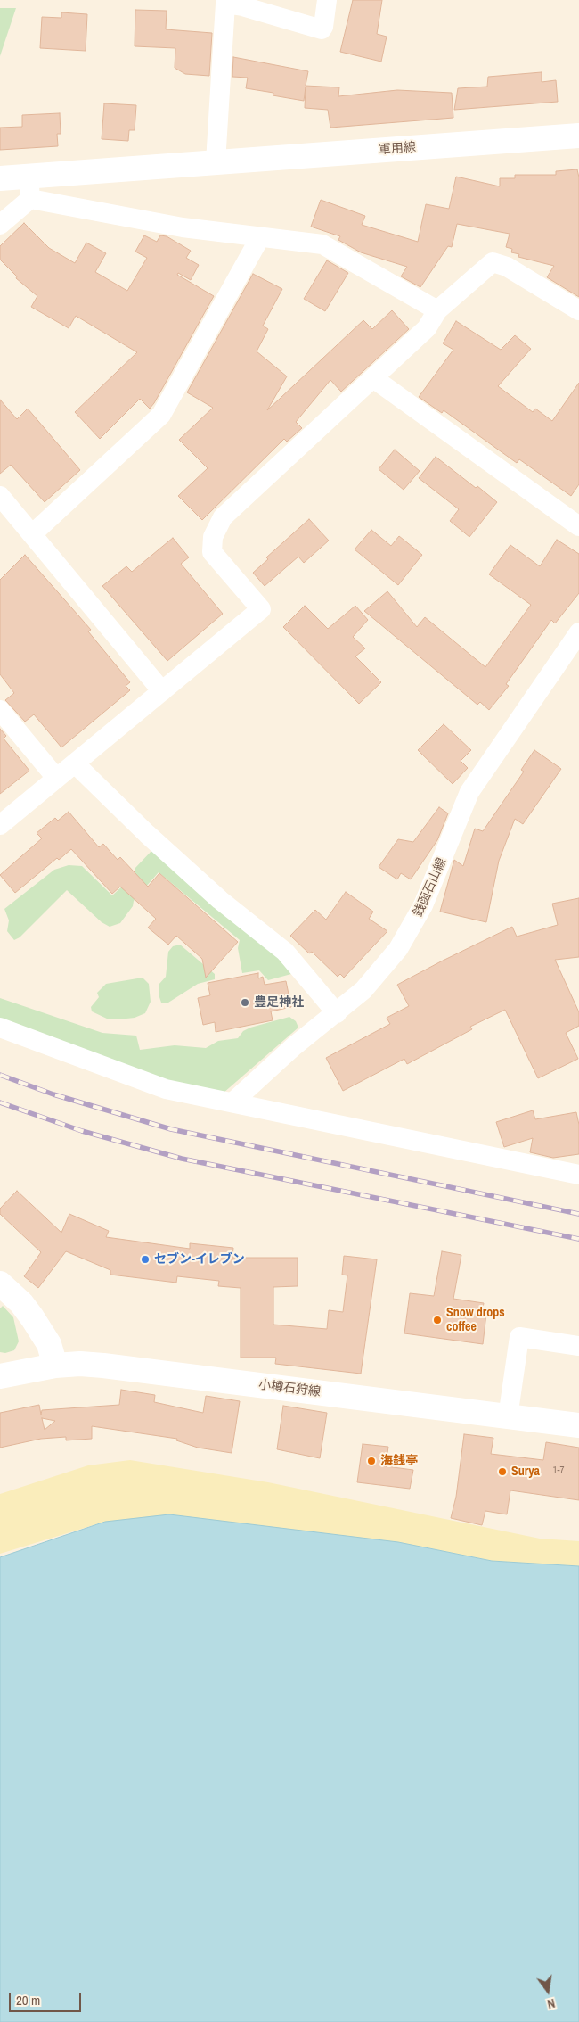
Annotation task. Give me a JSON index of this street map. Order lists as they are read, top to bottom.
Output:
{
  "streets": {
    "main road": ["軍用線", "小樽石狩線"],
    "street": ["銭函石山線"]
  },
  "places": [
    "豊足神社",
    "セブン-イレブン",
    "Snow drops coffee",
    "海銭亭",
    "Surya"
  ],
  "house_numbers": ["1-7"],
  "scale_bar": "20 m",
  "north": "bottom"
}
